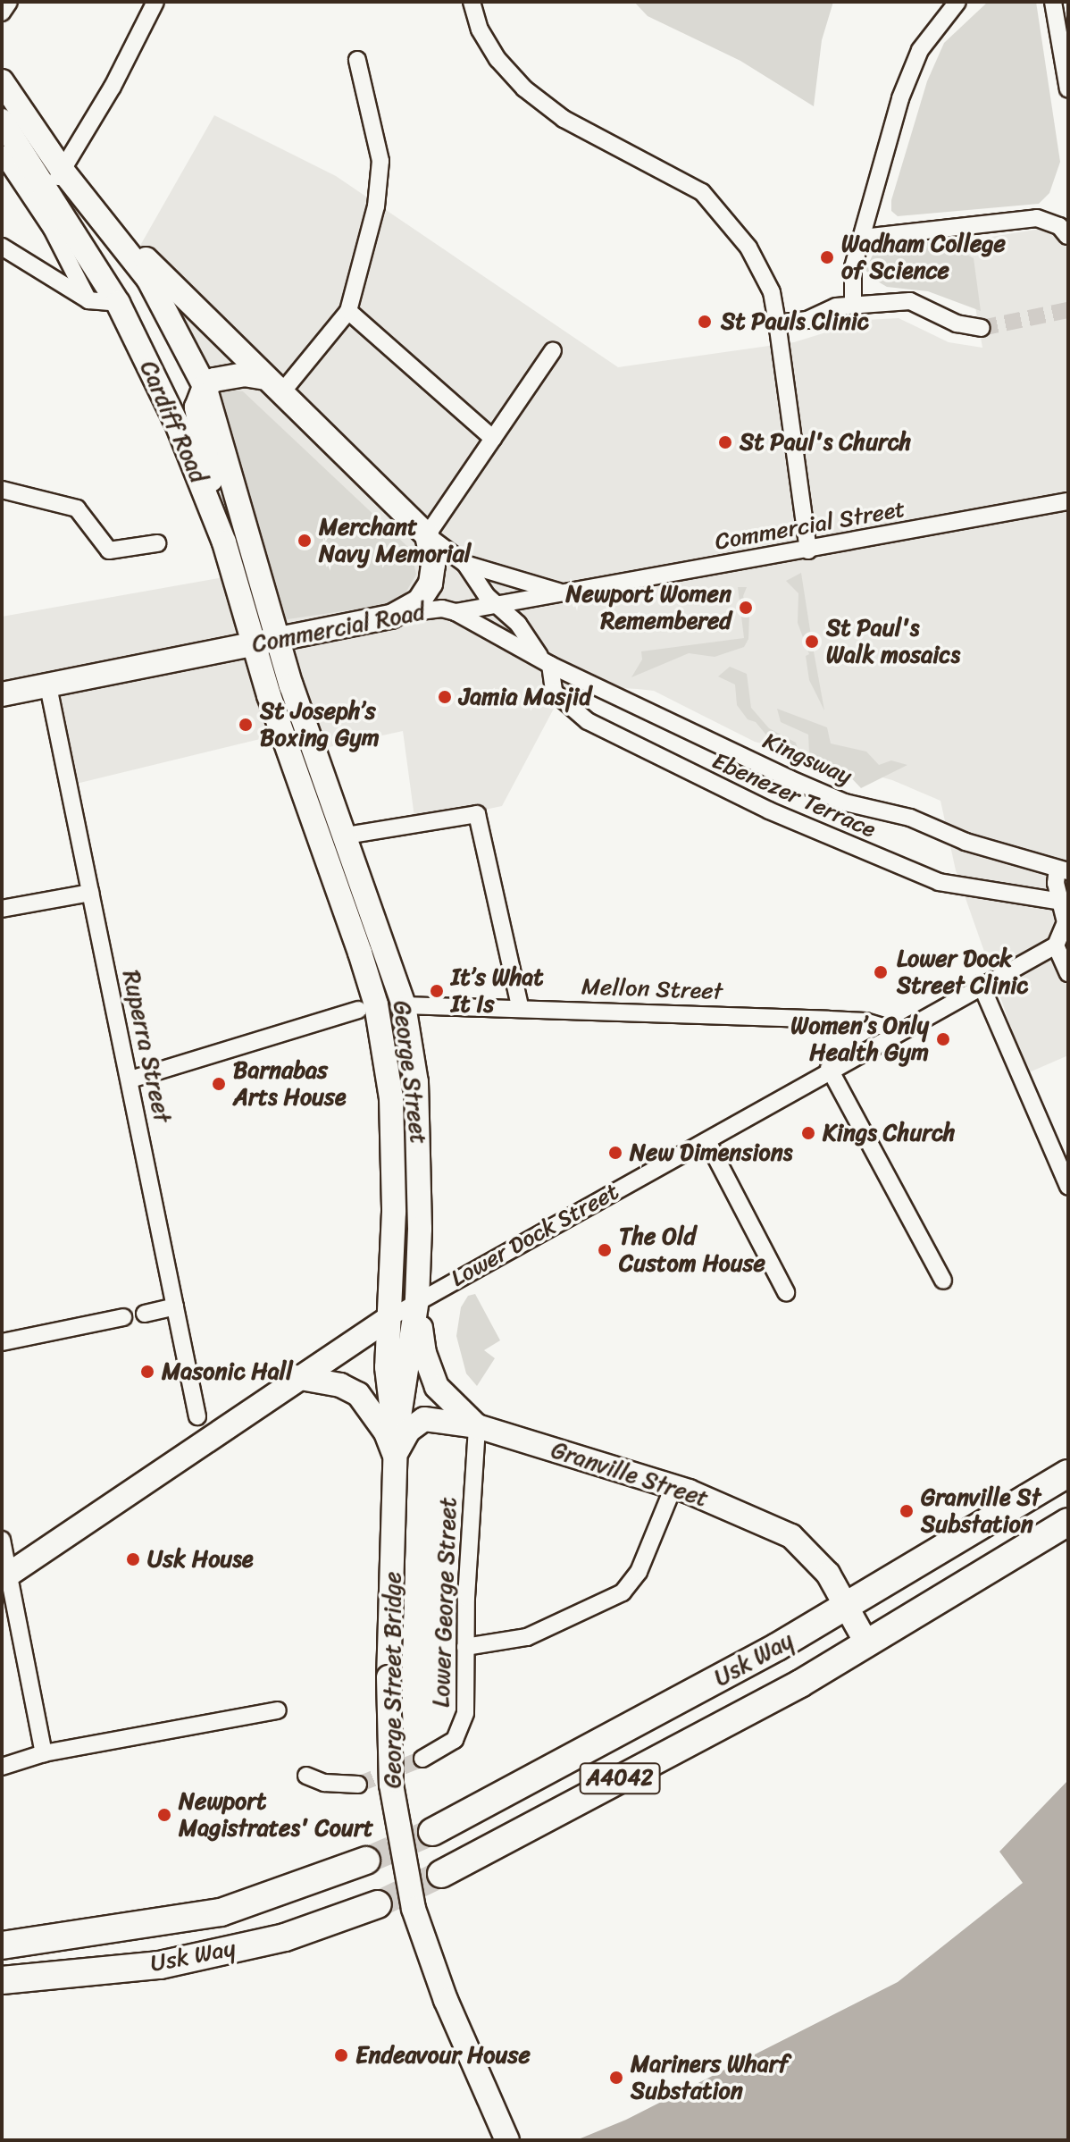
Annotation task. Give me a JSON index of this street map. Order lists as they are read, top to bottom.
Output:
{
  "streets": {
    "main road": [
      "Cardiff Road",
      "Commercial Road",
      "George Street",
      "Lower Dock Street",
      "Granville Street",
      "Usk Way",
      "George Street Bridge",
      "A4042"
    ],
    "street": [
      "Commercial Street",
      "Kingsway",
      "Ebenezer Terrace",
      "Mellon Street",
      "Ruperra Street",
      "Lower George Street"
    ]
  },
  "crossings": [
    ["Cardiff Road", "Commercial Road"],
    ["Cardiff Road", "George Street"],
    ["Commercial Street", "Commercial Road"],
    ["Commercial Road", "Kingsway"],
    ["Commercial Road", "Ebenezer Terrace"],
    ["Commercial Road", "Ruperra Street"],
    ["Commercial Road", "George Street"],
    ["Kingsway", "Ebenezer Terrace"],
    ["Mellon Street", "George Street"],
    ["Mellon Street", "Lower Dock Street"],
    ["George Street", "Lower Dock Street"],
    ["George Street", "Granville Street"],
    ["George Street", "George Street Bridge"],
    ["Lower Dock Street", "Granville Street"],
    ["Granville Street", "Lower George Street"],
    ["Granville Street", "Usk Way"]
  ],
  "places": [
    "Wadham College of Science",
    "St Pauls Clinic",
    "St Paul's Church",
    "Merchant Navy Memorial",
    "Newport Women Remembered",
    "St Paul's Walk mosaics",
    "Jamia Masjid",
    "St Joseph’s Boxing Gym",
    "Lower Dock Street Clinic",
    "It’s What It Is",
    "Women’s Only Health Gym",
    "Barnabas Arts House",
    "Kings Church",
    "New Dimensions",
    "The Old Custom House",
    "Masonic Hall",
    "Granville St Substation",
    "Usk House",
    "Newport Magistrates' Court",
    "Endeavour House",
    "Mariners Wharf Substation"
  ]
}
